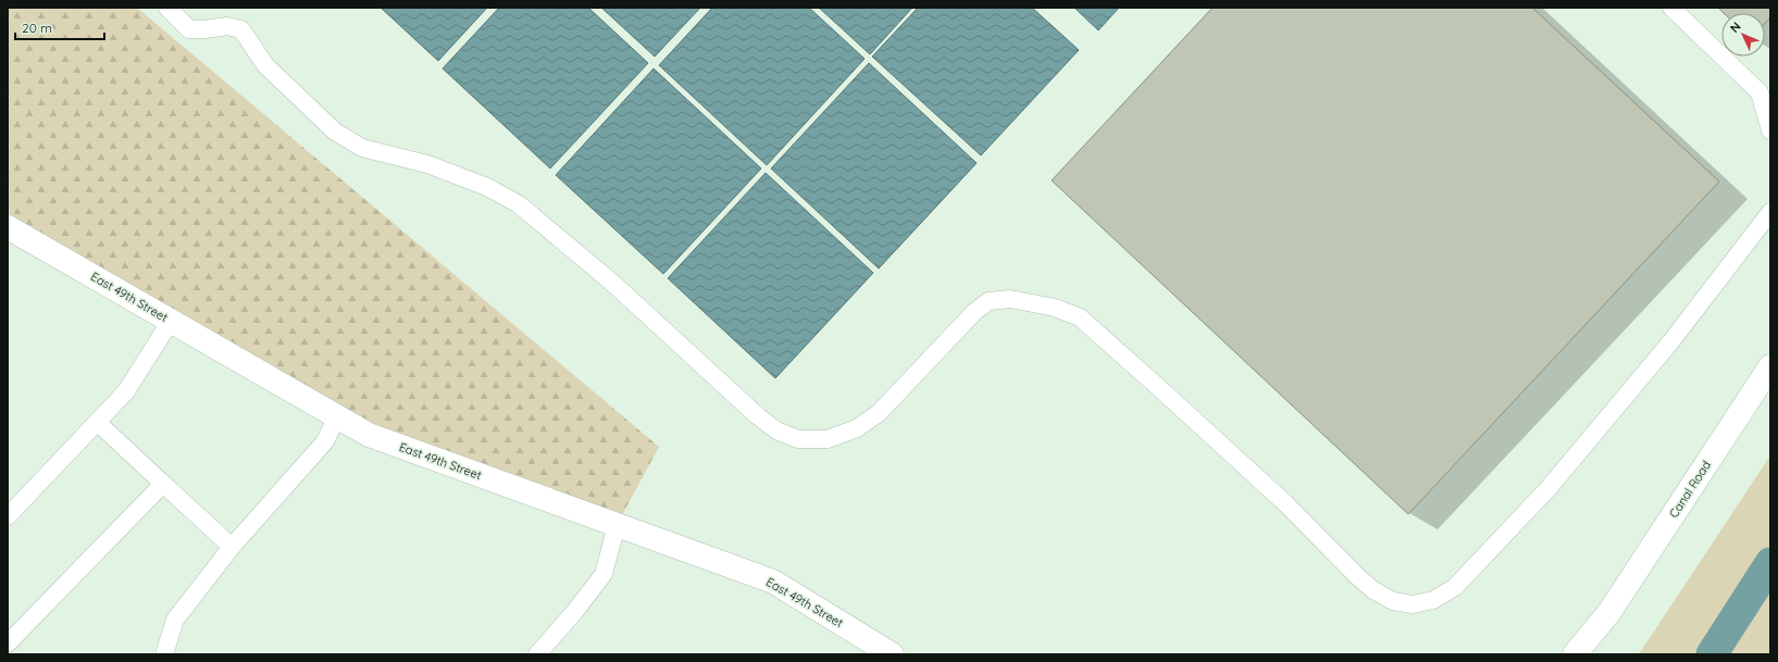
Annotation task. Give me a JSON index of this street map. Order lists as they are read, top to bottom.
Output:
{
  "streets": {
    "street": ["East 49th Street", "Canal Road"]
  },
  "scale_bar": "20 m",
  "north": "top left"
}
